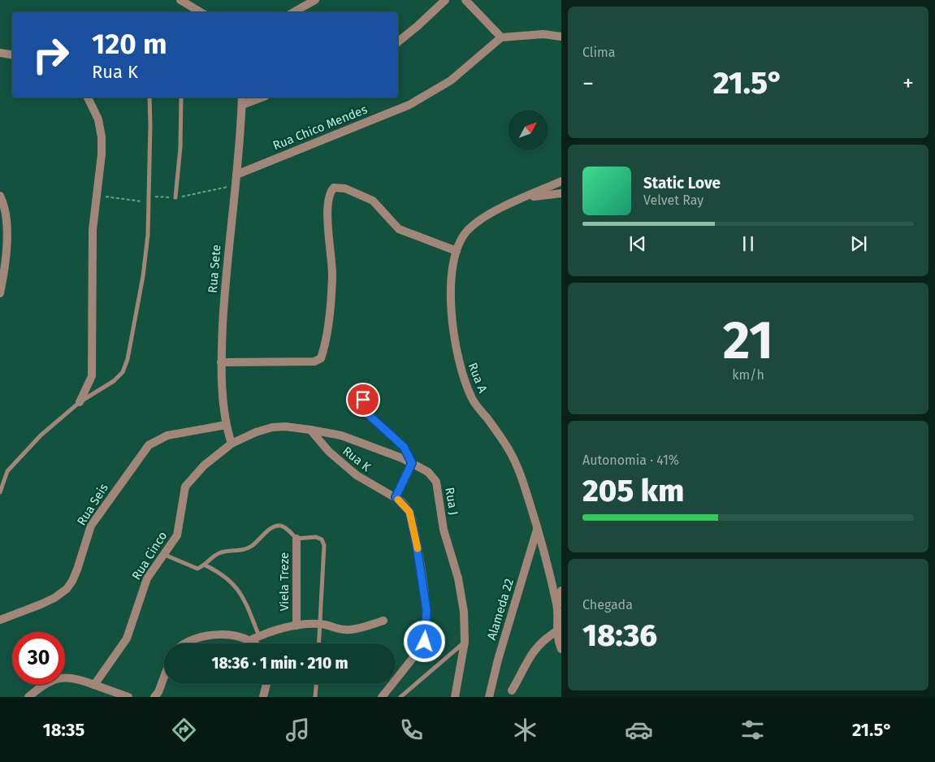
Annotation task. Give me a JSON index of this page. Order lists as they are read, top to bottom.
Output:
{
  "streets": {
    "street": [
      "Rua Chico Mendes",
      "Rua Sete",
      "Rua A",
      "Rua K",
      "Rua J",
      "Rua Seis",
      "Rua Cinco",
      "Viela Treze",
      "Alameda 22"
    ]
  },
  "crossings": [
    ["Rua Chico Mendes", "Rua Sete"],
    ["Rua Sete", "Rua Seis"],
    ["Rua Sete", "Rua Cinco"],
    ["Rua A", "Alameda 22"],
    ["Rua K", "Rua J"],
    ["Rua J", "Rua Cinco"]
  ],
  "north": "top right",
  "page": {
    "tile": [
      "Clima",
      ["21", "km/h"],
      ["Autonomia · 41%", "205 km"],
      ["Chegada", "18:36"]
    ],
    "turn": ["120 m", "Rua K"],
    "heat": ["−", "21.5°", "+"],
    "song": ["Static Love", "Velvet Ray"],
    "limit": "30",
    "trip": "18:36 · 1 min · 210 m",
    "tabs": ["18:35", "21.5°"]
  }
}
